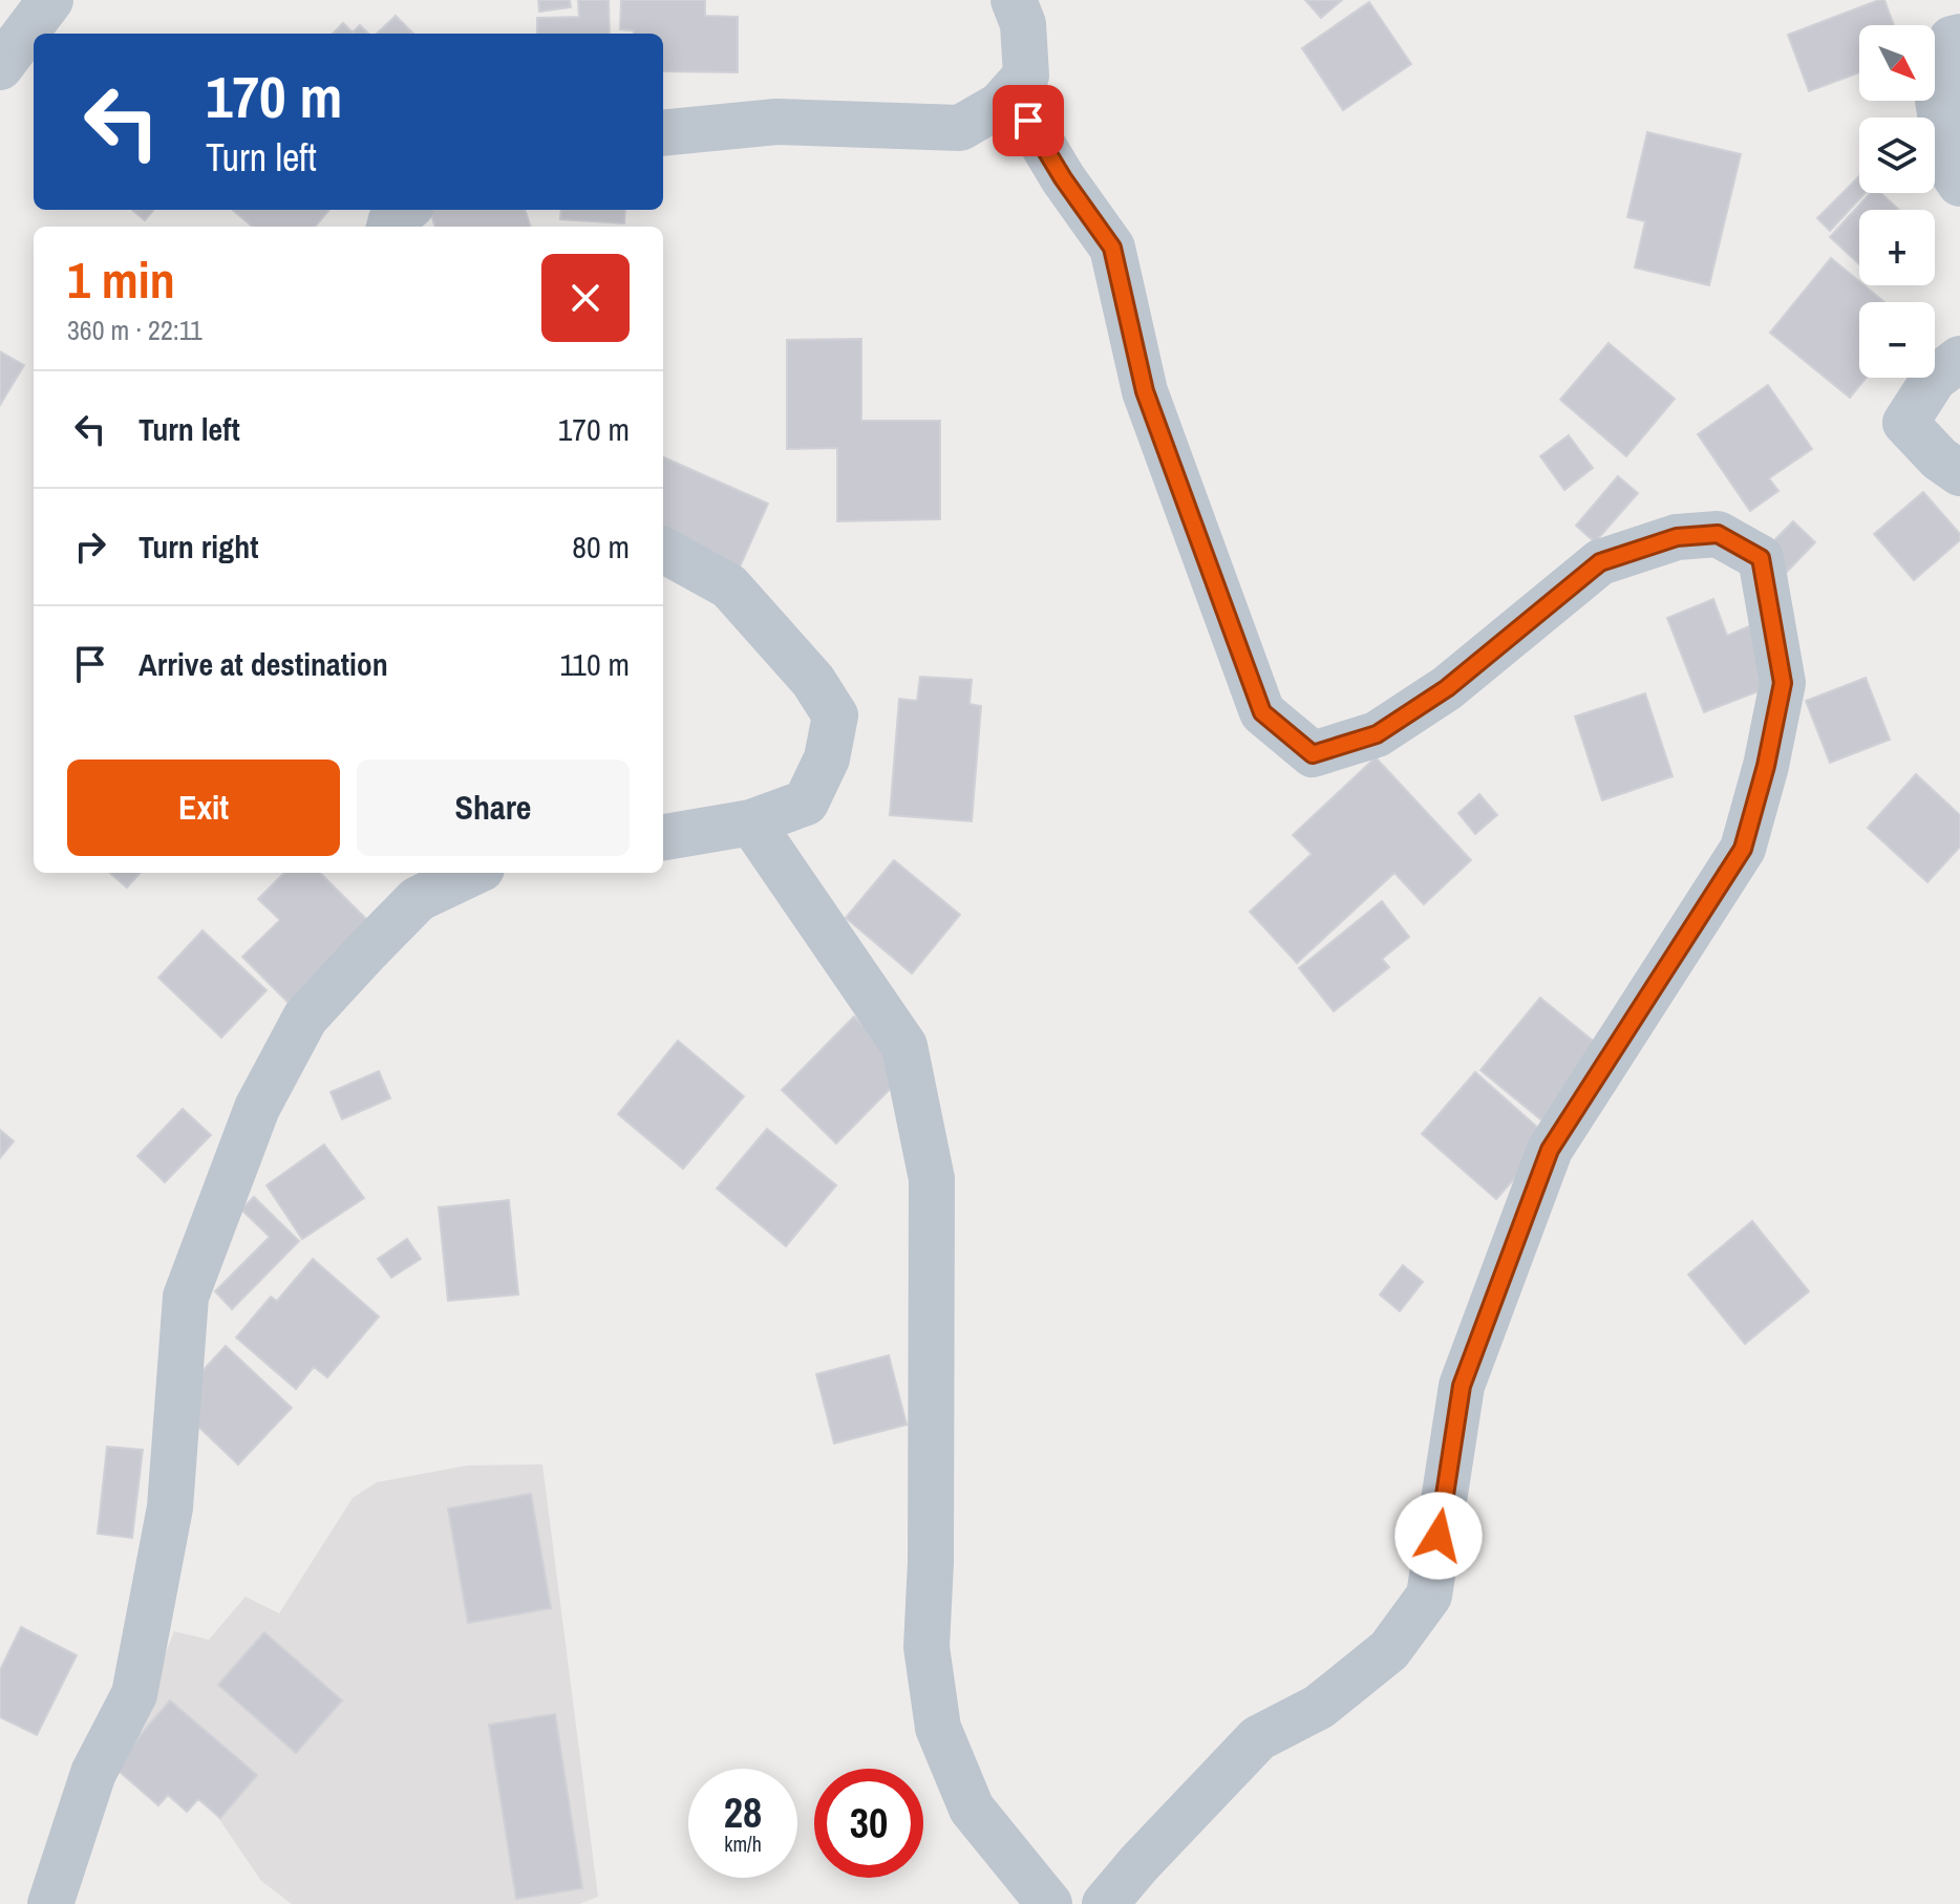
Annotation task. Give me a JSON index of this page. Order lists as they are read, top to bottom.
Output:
{
  "north": "bottom right",
  "page": {
    "map_buttons": ["+", "−"],
    "turn": ["170 m", "Turn left"],
    "heading": ["1 min", "360 m · 22:11"],
    "list": [
      {
        "name": "Turn left",
        "value": "170 m"
      },
      {
        "name": "Turn right",
        "value": "80 m"
      },
      {
        "name": "Arrive at destination",
        "value": "110 m"
      }
    ],
    "buttons": ["Exit", "Share"],
    "speed": "28 km/h",
    "limit": "30"
  }
}
